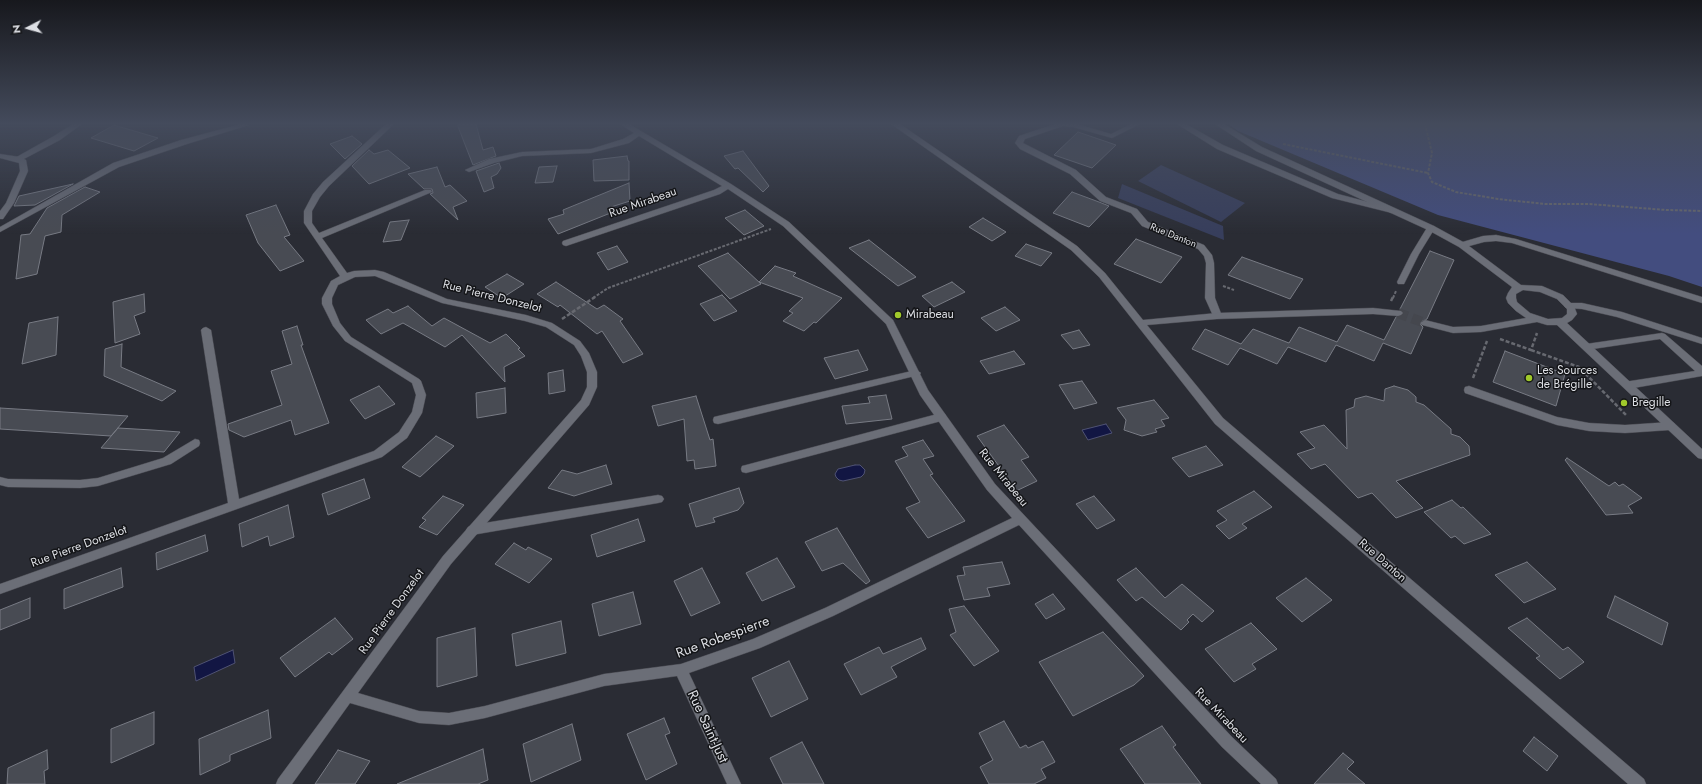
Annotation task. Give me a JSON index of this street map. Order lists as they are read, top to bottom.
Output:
{
  "streets": {
    "street": [
      "Rue Mirabeau",
      "Rue Danton",
      "Rue Pierre Donzelot",
      "Rue Robespierre",
      "Rue Saint-Just"
    ]
  },
  "crossings": [
    ["Rue Mirabeau", "Rue Robespierre"],
    ["Rue Pierre Donzelot", "Rue Robespierre"],
    ["Rue Robespierre", "Rue Saint-Just"]
  ],
  "places": ["Mirabeau", "Les Sources de Brégille", "Bregille"],
  "north": "left"
}
